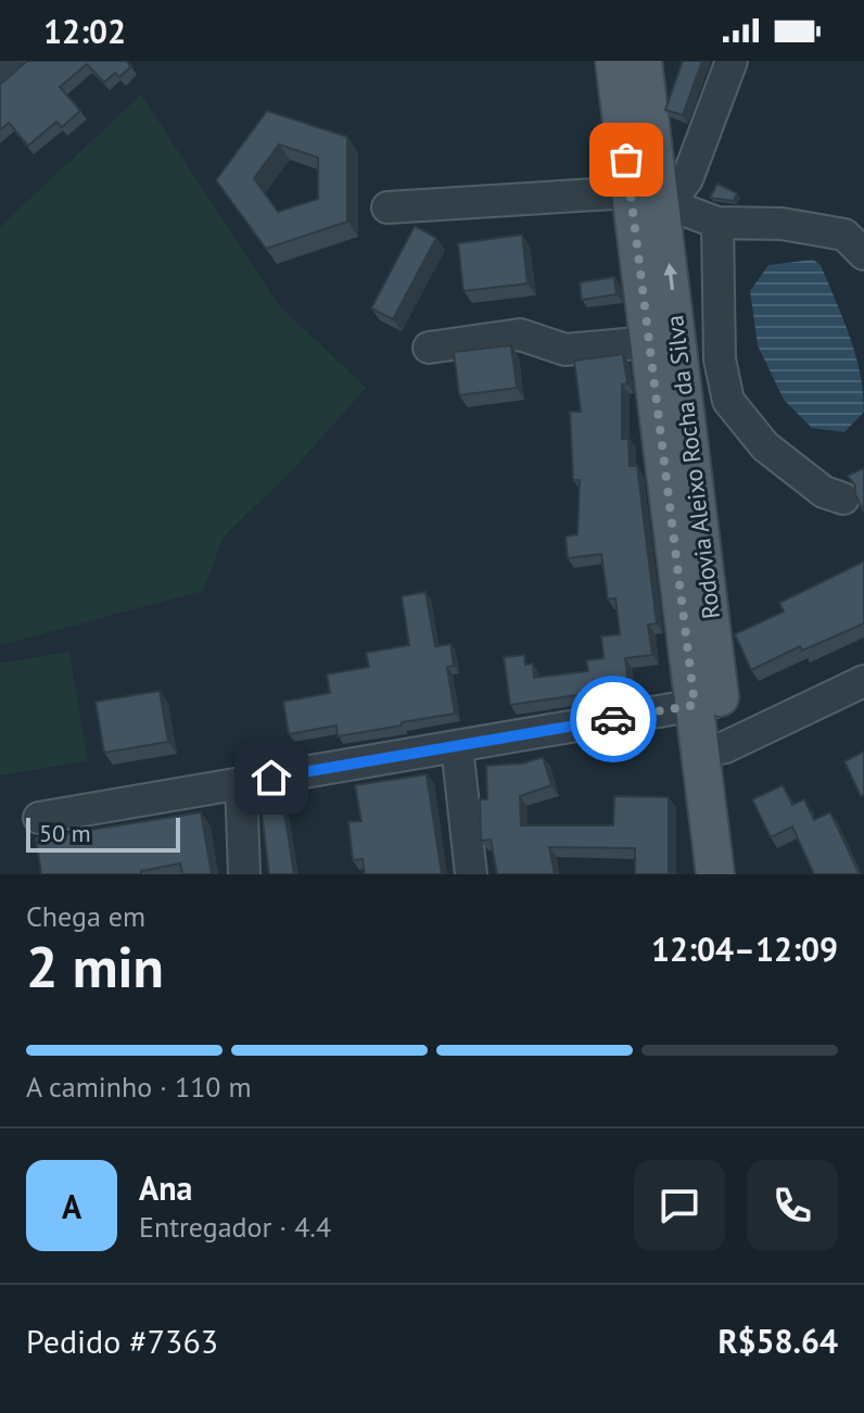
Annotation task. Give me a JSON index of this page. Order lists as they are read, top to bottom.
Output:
{
  "streets": {
    "main road": ["Rodovia Aleixo Rocha da Silva"]
  },
  "scale_bar": "50 m",
  "page": {
    "status": "12:02",
    "scale": "50 m",
    "heading": ["2 min", "Chega em", "12:04–12:09"],
    "panel": [
      "Ana",
      "Entregador · 4.4",
      "Pedido #7363",
      "R$58.64"
    ],
    "bar": "A caminho · 110 m",
    "round": "A"
  }
}
